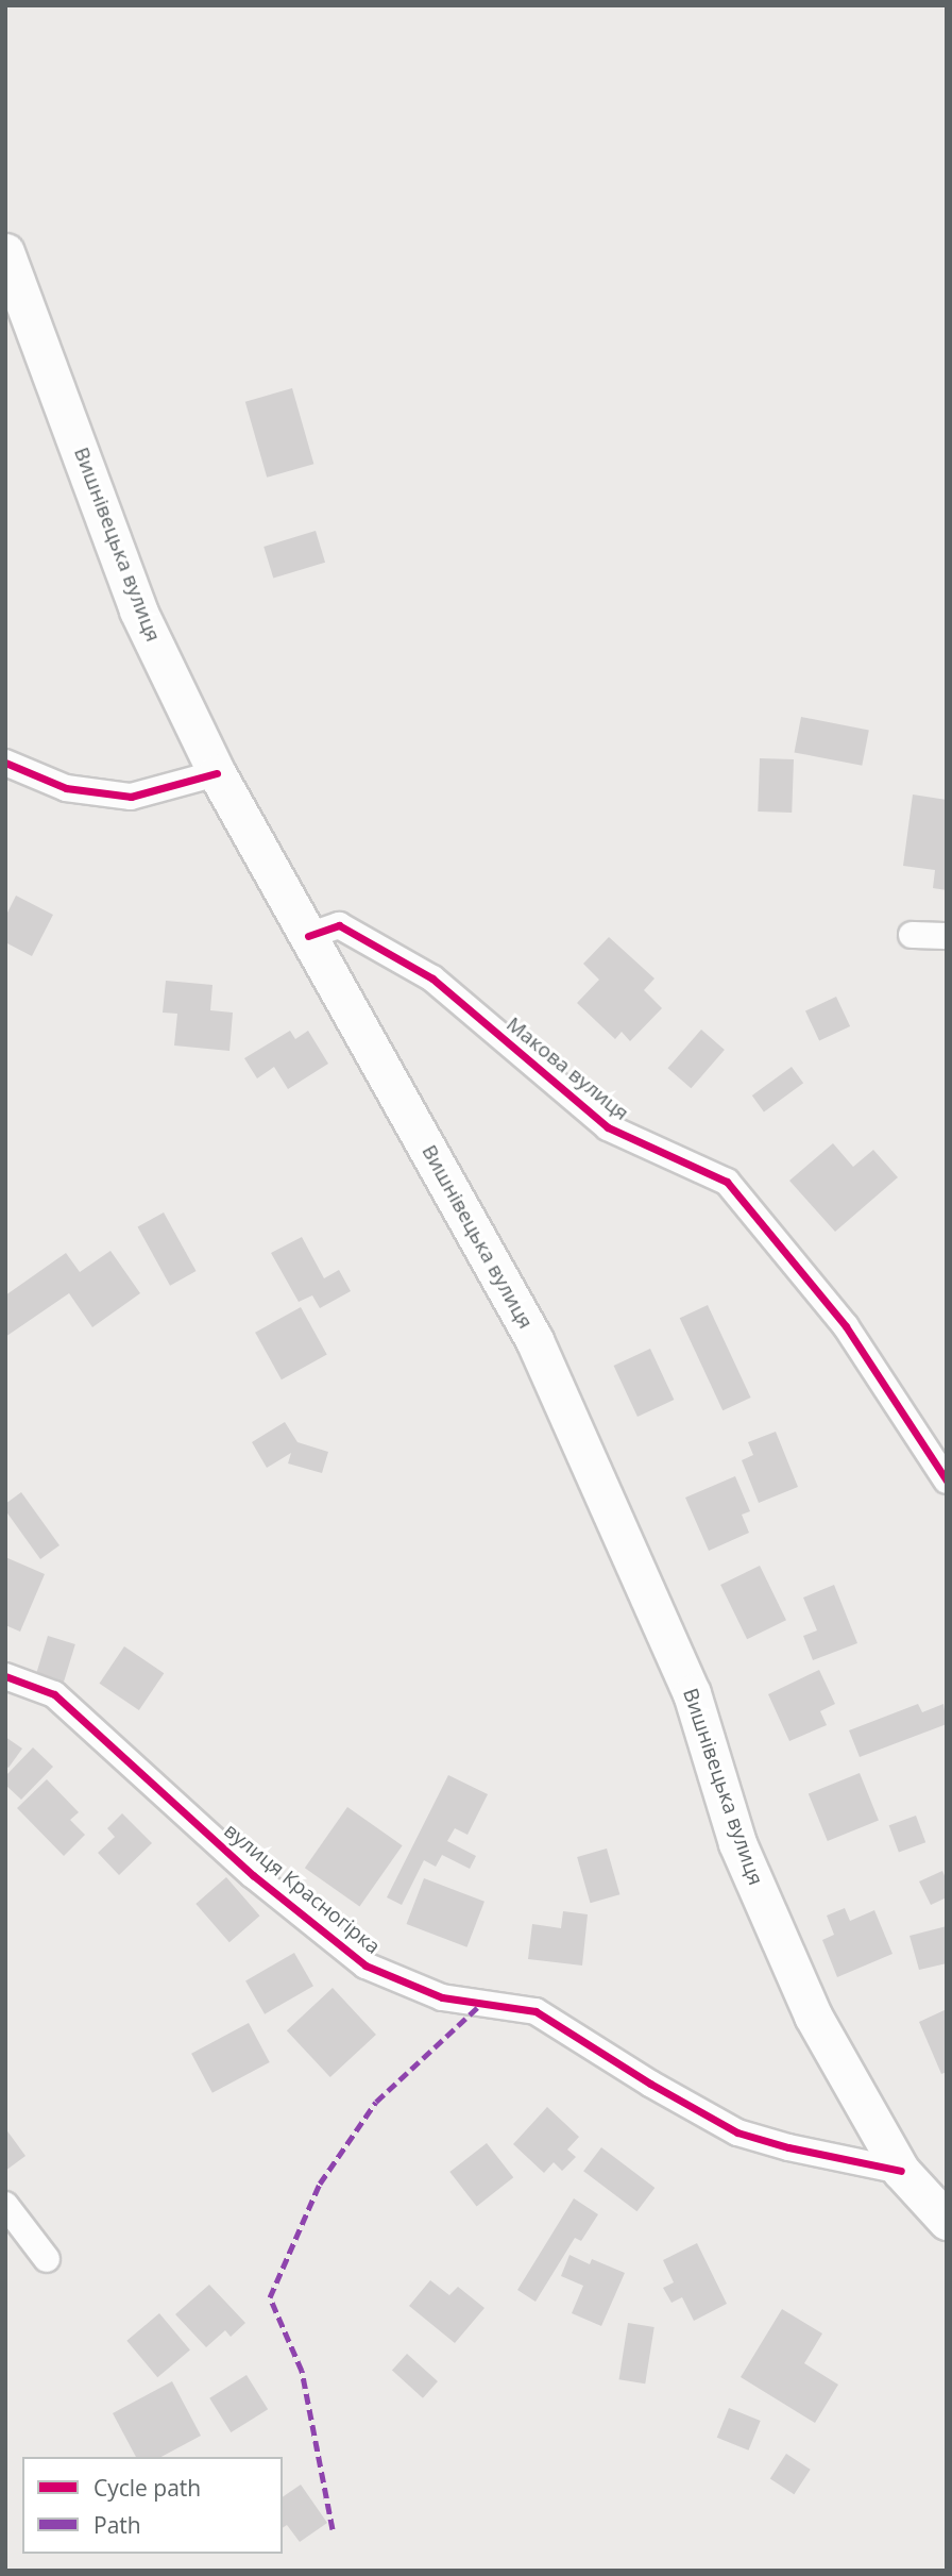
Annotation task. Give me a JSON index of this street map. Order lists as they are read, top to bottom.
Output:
{
  "streets": {
    "main road": ["Вишнівецька вулиця"],
    "street": ["Макова вулиця", "вулиця Красногірка"]
  },
  "crossings": [
    ["Вишнівецька вулиця", "Макова вулиця"],
    ["Вишнівецька вулиця", "вулиця Красногірка"]
  ],
  "legend": ["Cycle path", "Path"]
}
